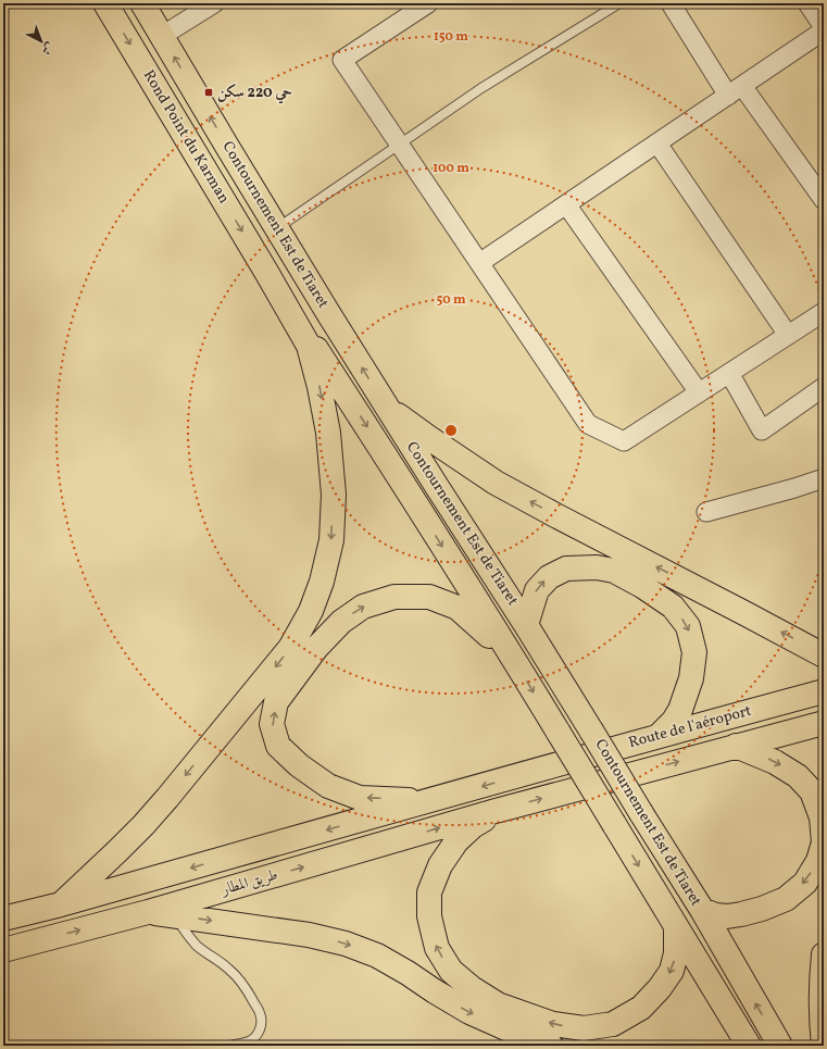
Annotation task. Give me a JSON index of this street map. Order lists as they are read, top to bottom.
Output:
{
  "streets": {
    "highway": [
      "Rond Point du Karman",
      "Contournement Est de Tiaret",
      "Route de l'aéroport",
      "طريق المطار"
    ]
  },
  "crossings": [
    ["Rond Point du Karman", "Contournement Est de Tiaret"],
    ["Route de l'aéroport", "طريق المطار"]
  ],
  "one_way": ["Rond Point du Karman"],
  "places": {
    "transit": ["حي 220 سكن"]
  },
  "north": "bottom right",
  "rings": ["150 m", "100 m", "50 m"]
}
